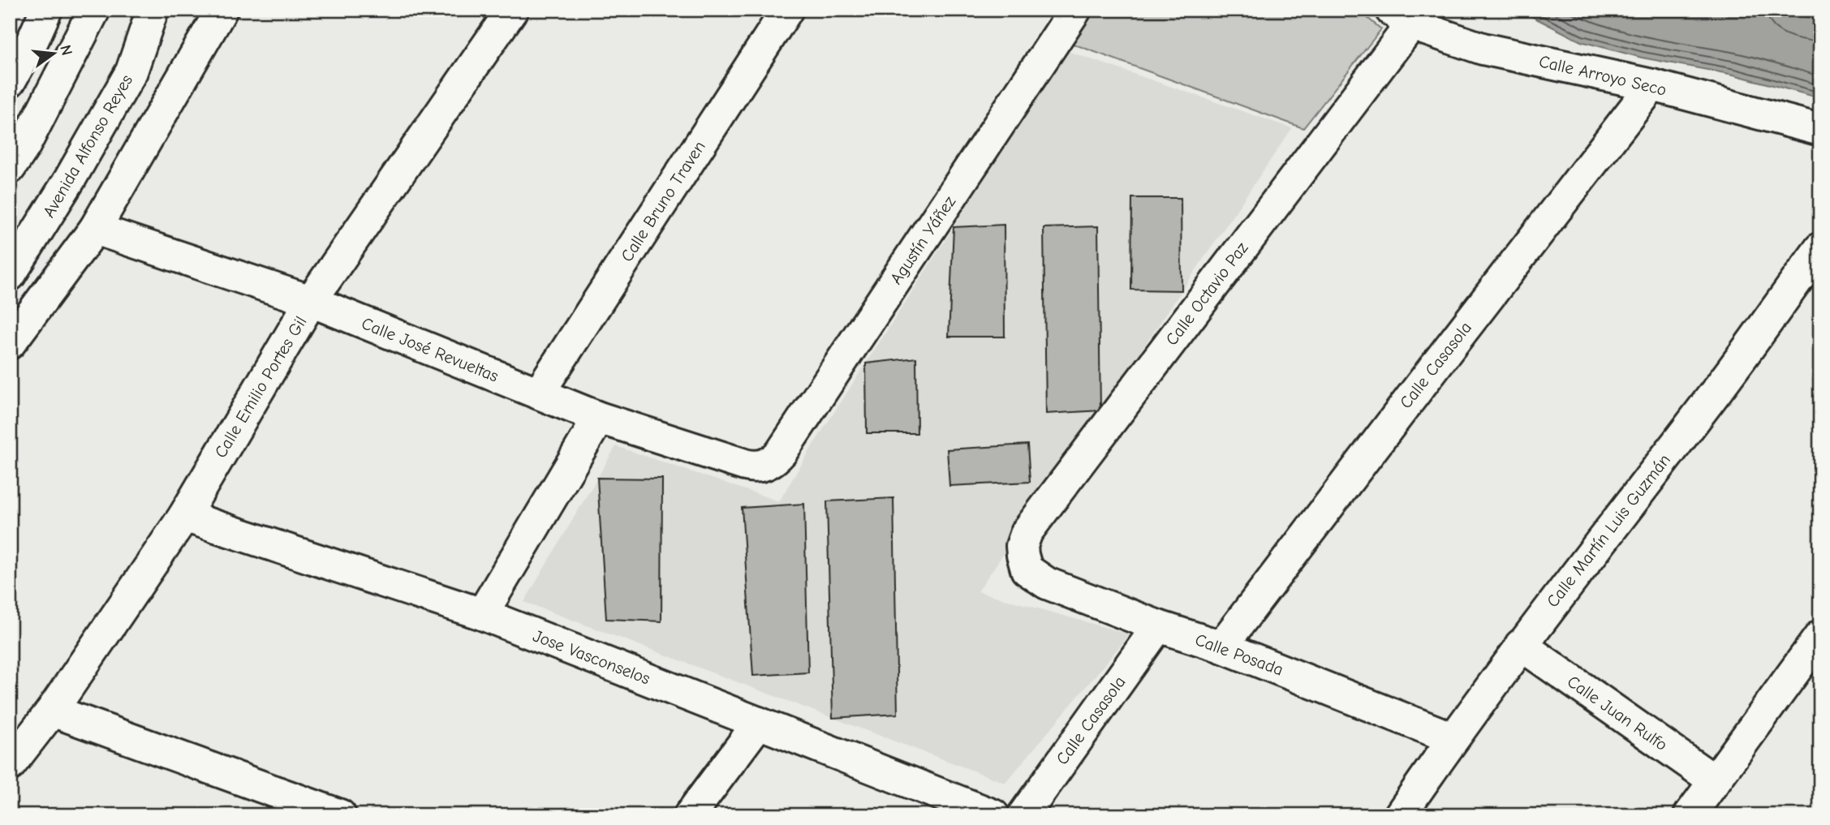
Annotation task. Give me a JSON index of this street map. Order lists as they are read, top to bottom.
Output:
{
  "streets": {
    "street": [
      "Calle Arroyo Seco",
      "Avenida Alfonso Reyes",
      "Calle Bruno Traven",
      "Agustín Yáñez",
      "Calle Octavio Paz",
      "Calle José Revueltas",
      "Calle Casasola",
      "Calle Emilio Portes Gil",
      "Calle Martín Luis Guzmán",
      "Calle Posada",
      "Jose Vasconselos",
      "Calle Juan Rulfo"
    ]
  },
  "crossings": [
    ["Calle Arroyo Seco", "Calle Octavio Paz"],
    ["Calle Arroyo Seco", "Calle Casasola"],
    ["Calle Bruno Traven", "Calle José Revueltas"],
    ["Agustín Yáñez", "Calle José Revueltas"],
    ["Calle Octavio Paz", "Calle Posada"],
    ["Calle José Revueltas", "Calle Emilio Portes Gil"],
    ["Calle Casasola", "Calle Posada"],
    ["Calle Emilio Portes Gil", "Jose Vasconselos"],
    ["Calle Martín Luis Guzmán", "Calle Posada"],
    ["Calle Martín Luis Guzmán", "Calle Juan Rulfo"]
  ],
  "north": "right"
}
